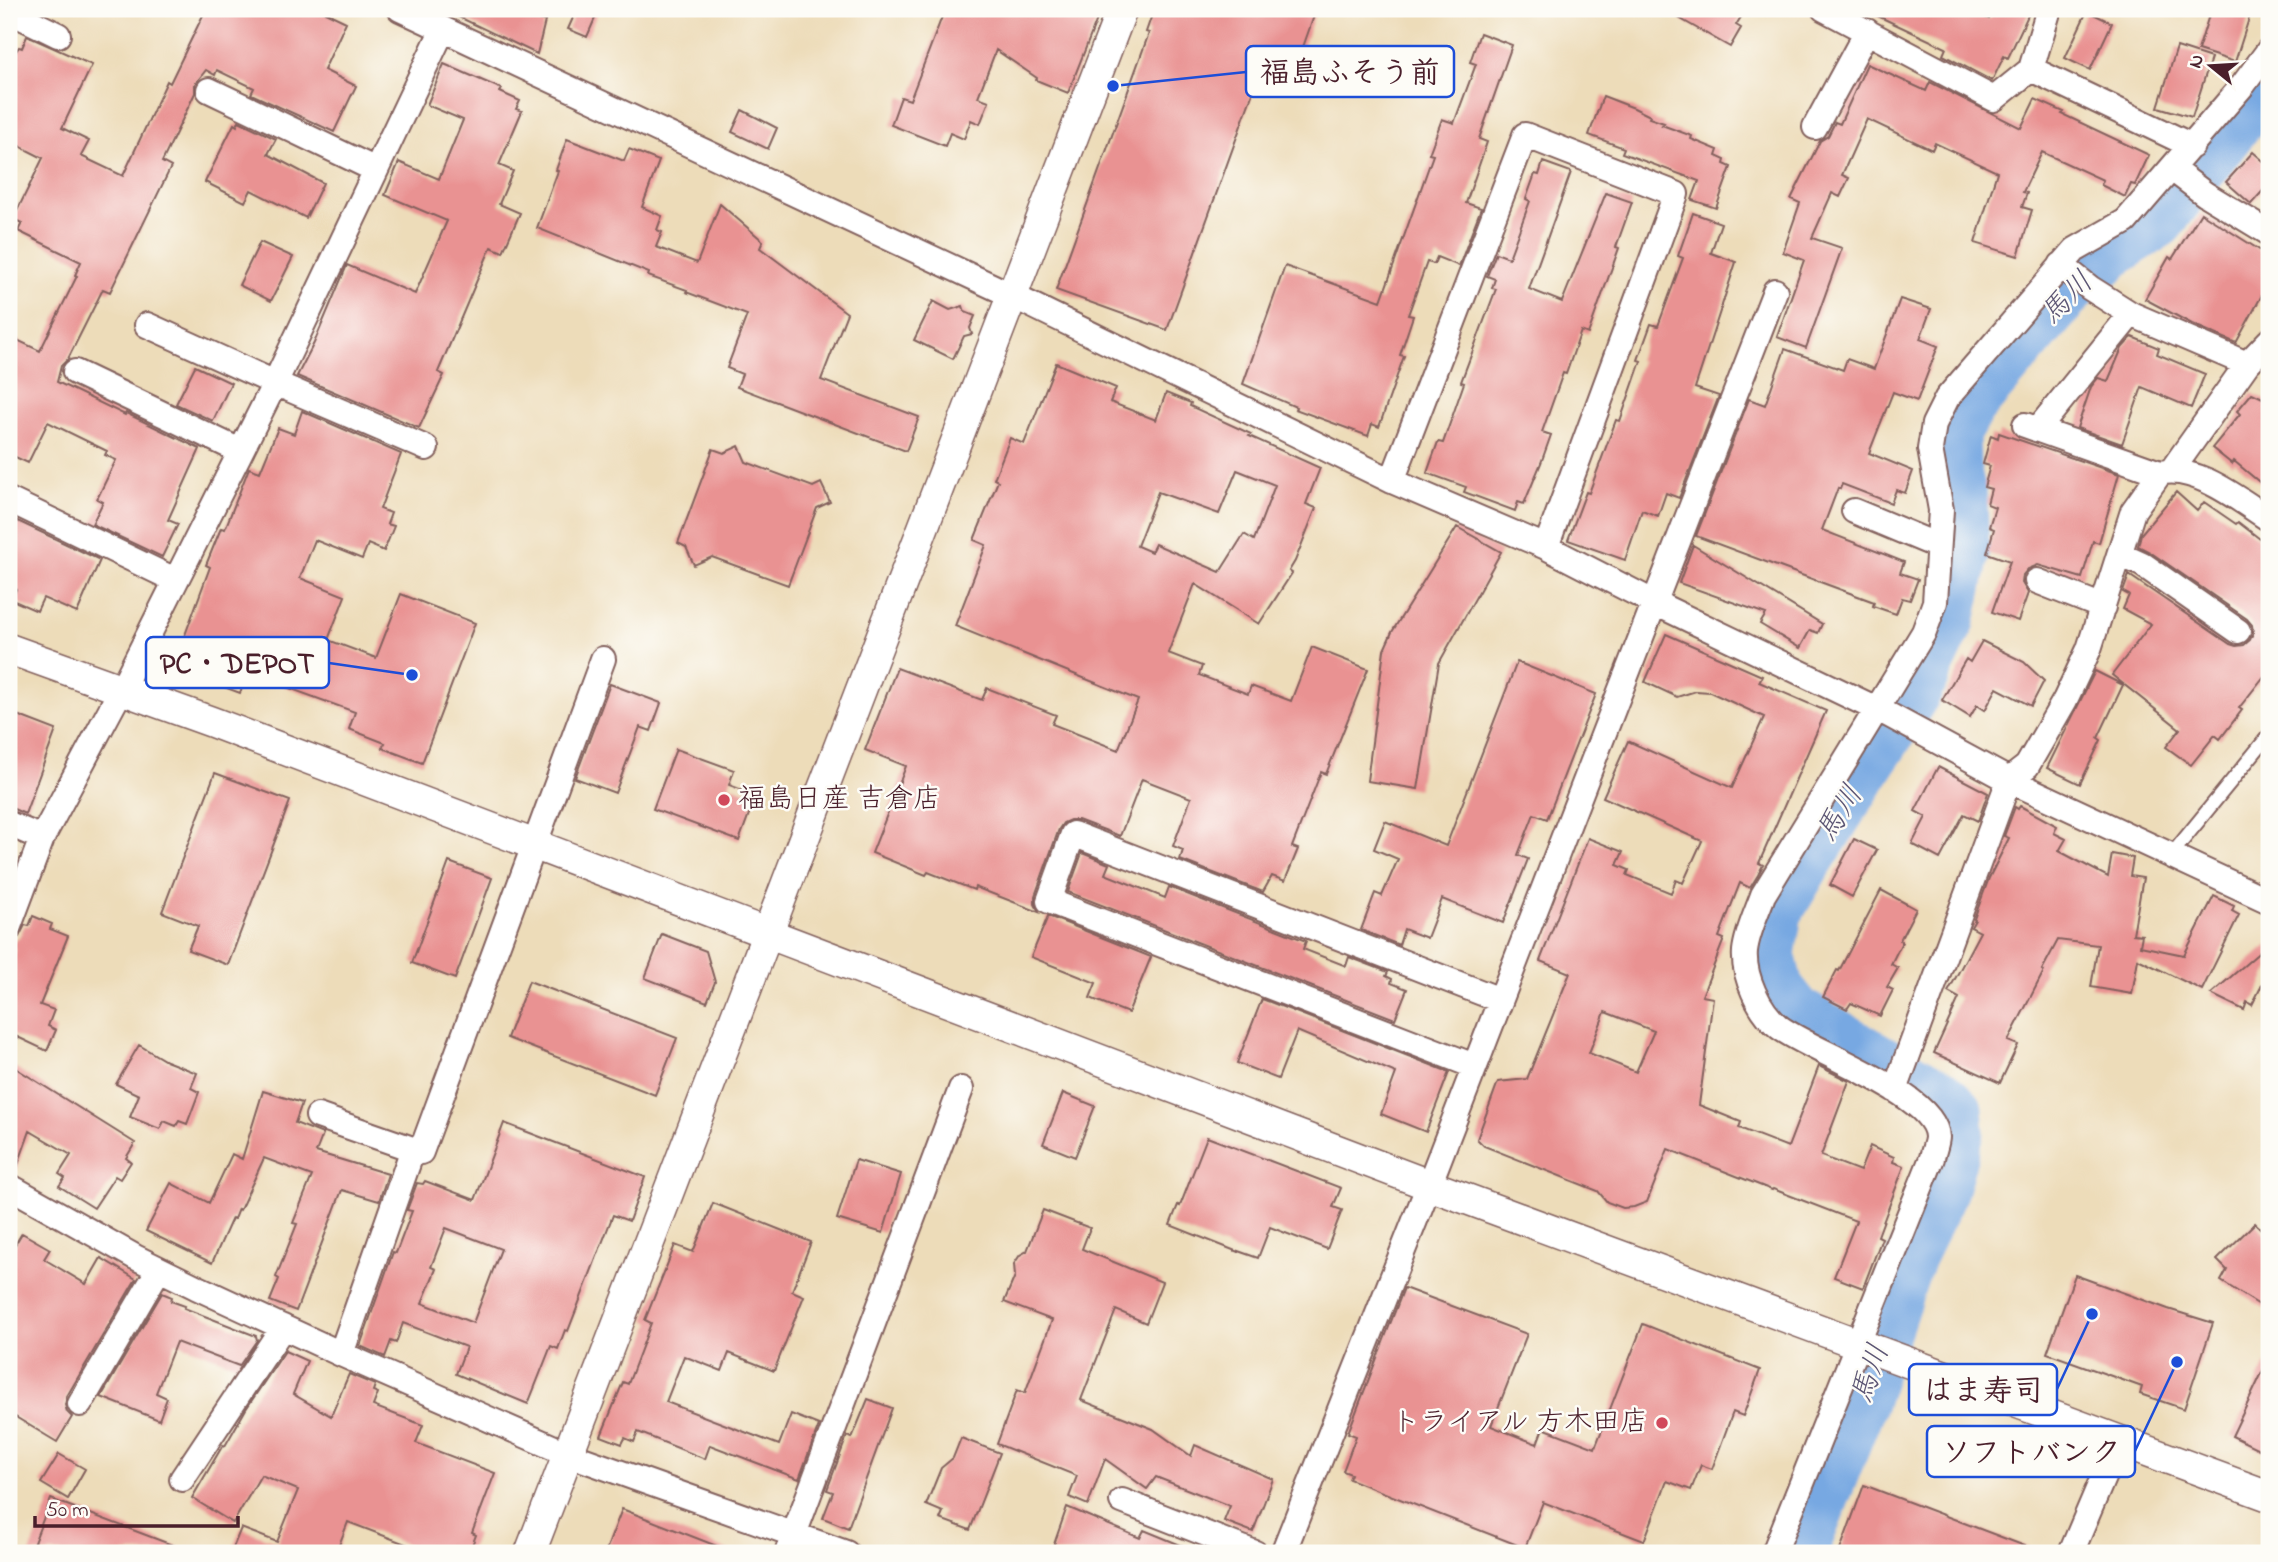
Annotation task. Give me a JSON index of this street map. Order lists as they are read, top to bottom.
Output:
{
  "water": ["馬川"],
  "places": [
    "福島ふそう前",
    "PC・DEPOT",
    "福島日産 吉倉店",
    "はま寿司",
    "ソフトバンク",
    "トライアル 方木田店"
  ],
  "scale_bar": "50 m",
  "north": "left"
}
